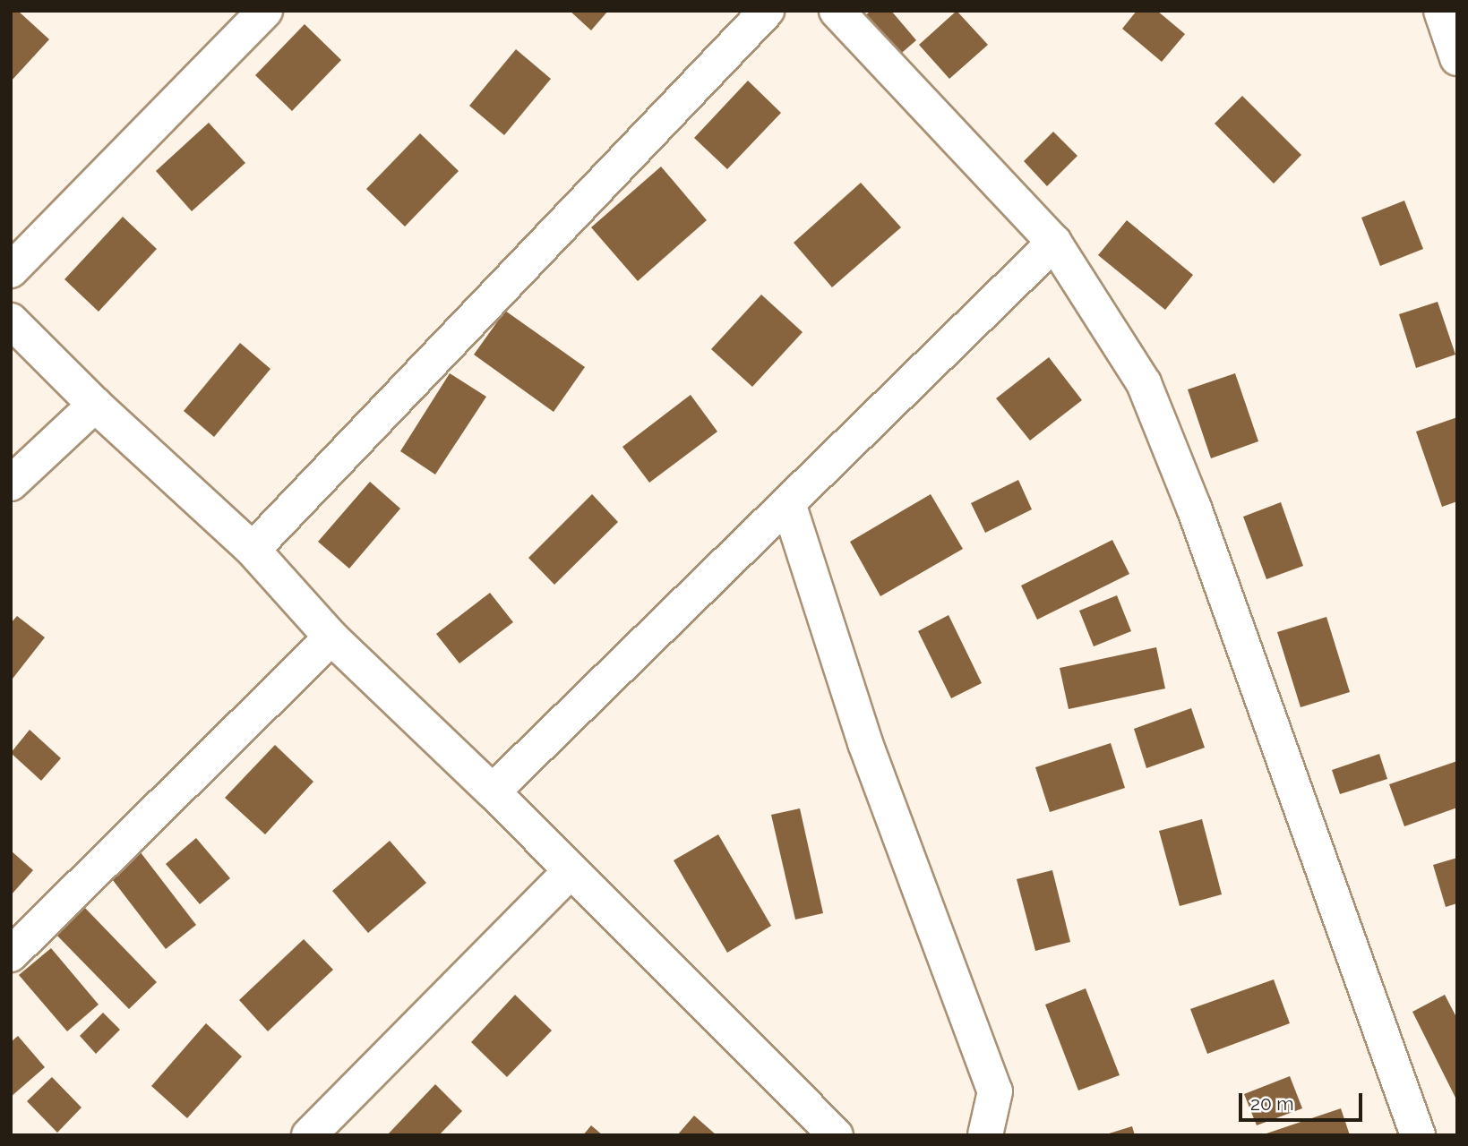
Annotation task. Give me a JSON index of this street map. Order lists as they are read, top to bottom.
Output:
{
  "scale_bar": "20 m"
}
